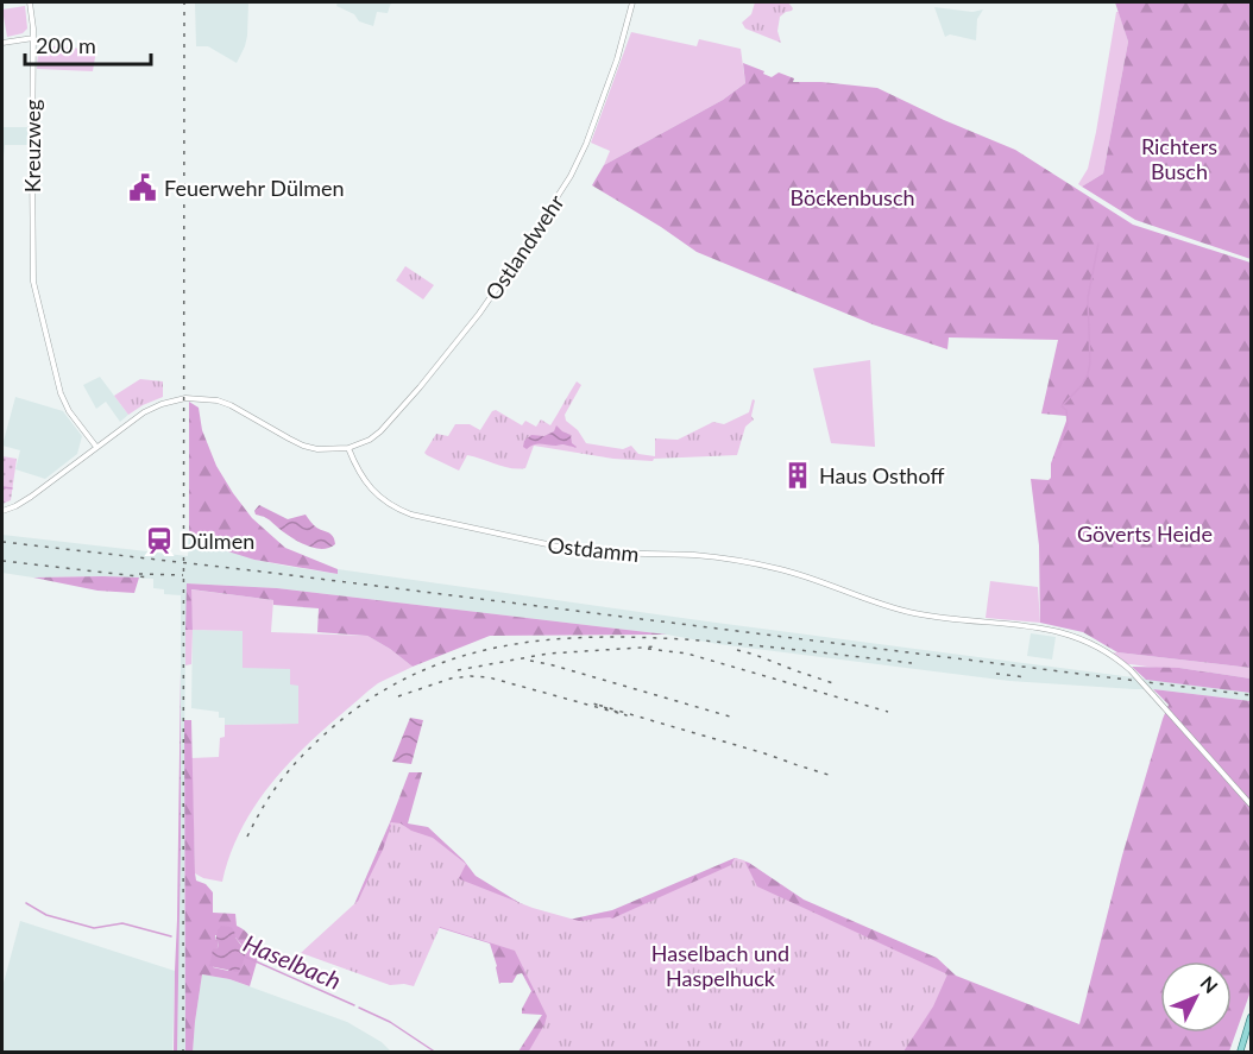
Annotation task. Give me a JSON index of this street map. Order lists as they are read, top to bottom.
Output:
{
  "streets": {
    "street": ["Kreuzweg", "Ostlandwehr", "Ostdamm"]
  },
  "crossings": [
    ["Ostlandwehr", "Ostdamm"]
  ],
  "water": ["Haselbach"],
  "parks": [
    "Richters Busch",
    "Böckenbusch",
    "Göverts Heide",
    "Haselbach und Haspelhuck"
  ],
  "places": {
    "public building": ["Feuerwehr Dülmen"],
    "building": ["Haus Osthoff"],
    "station": ["Dülmen"]
  },
  "scale_bar": "200 m",
  "north": "top right"
}
